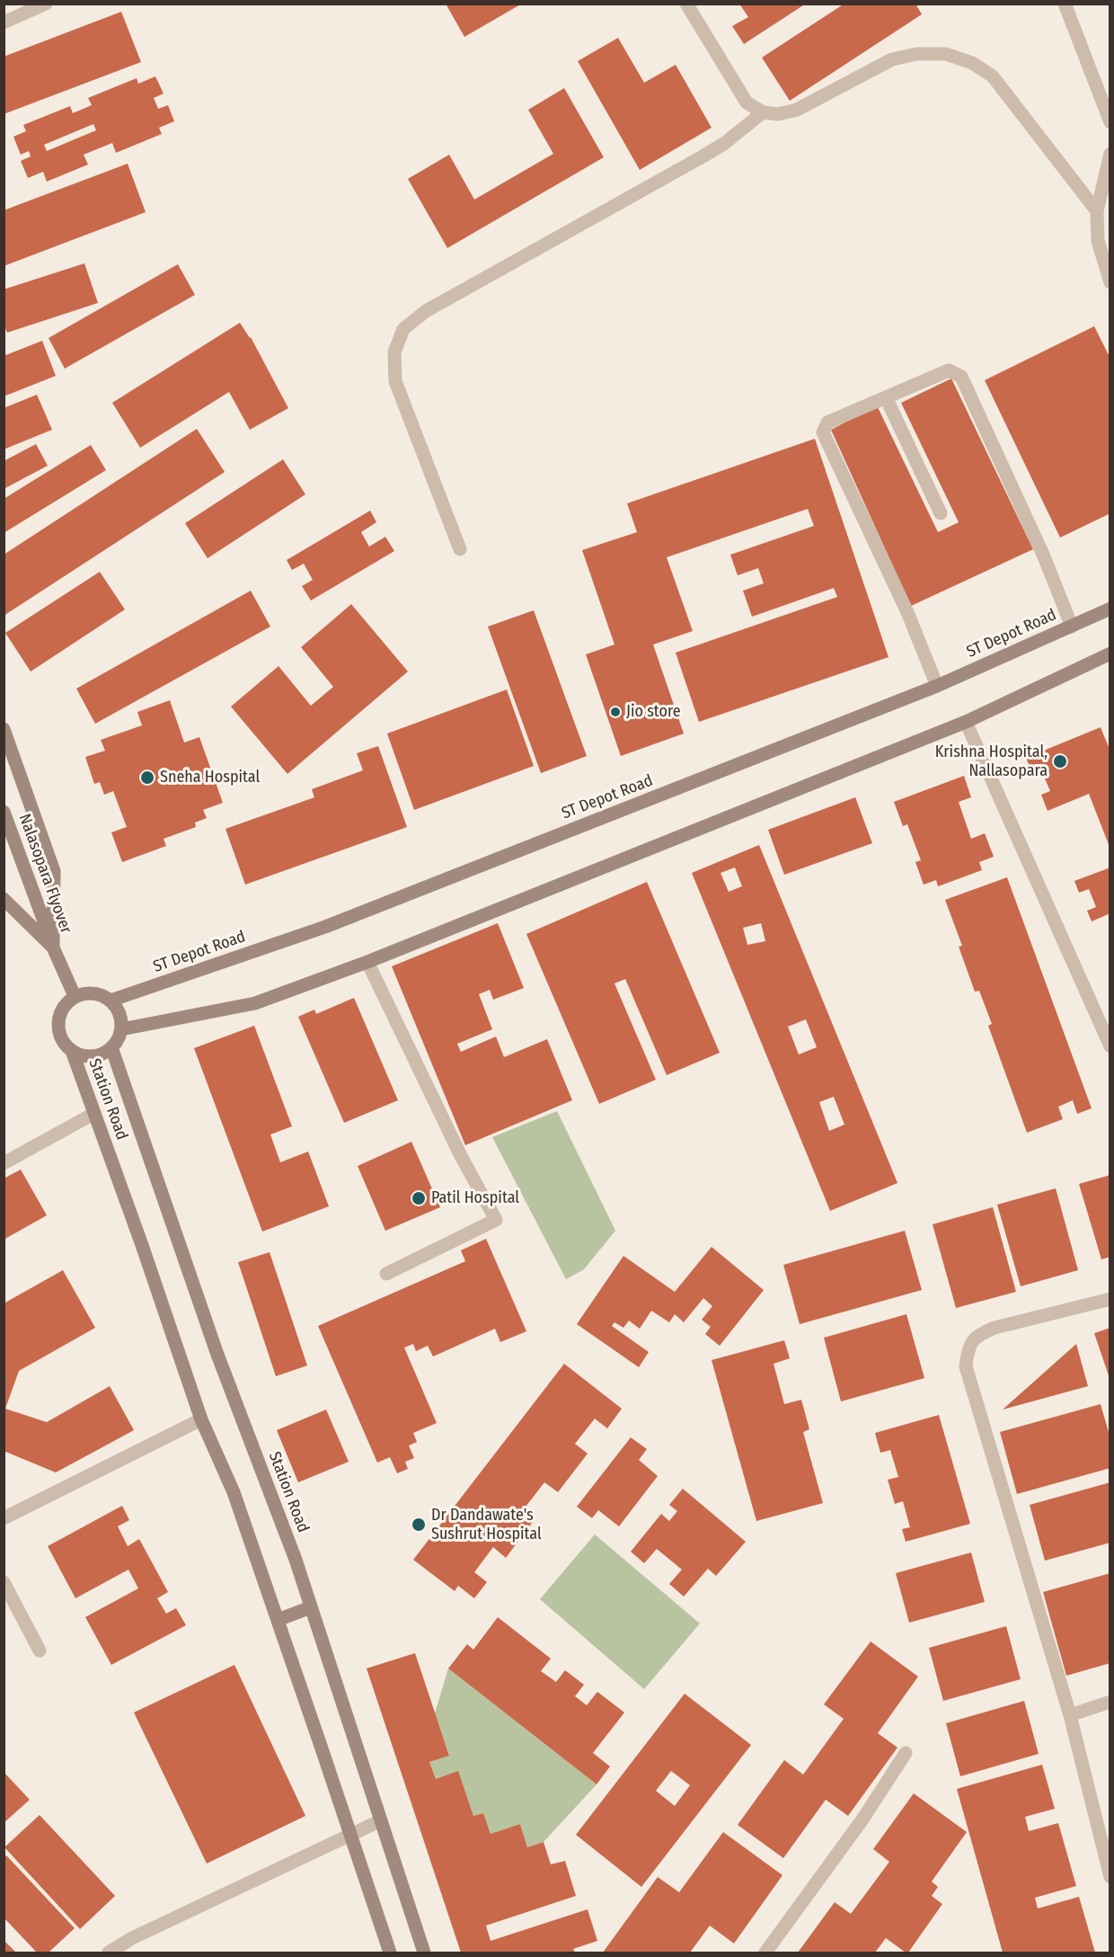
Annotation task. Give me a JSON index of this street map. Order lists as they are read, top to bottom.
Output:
{
  "streets": {
    "main road": ["ST Depot Road", "Nalasopara Flyover", "Station Road"]
  },
  "crossings": [
    ["ST Depot Road", "Nalasopara Flyover"],
    ["ST Depot Road", "Station Road"],
    ["Nalasopara Flyover", "Station Road"]
  ],
  "places": [
    "Jio store",
    "Krishna Hospital, Nallasopara",
    "Sneha Hospital",
    "Patil Hospital",
    "Dr Dandawate's Sushrut Hospital"
  ]
}
